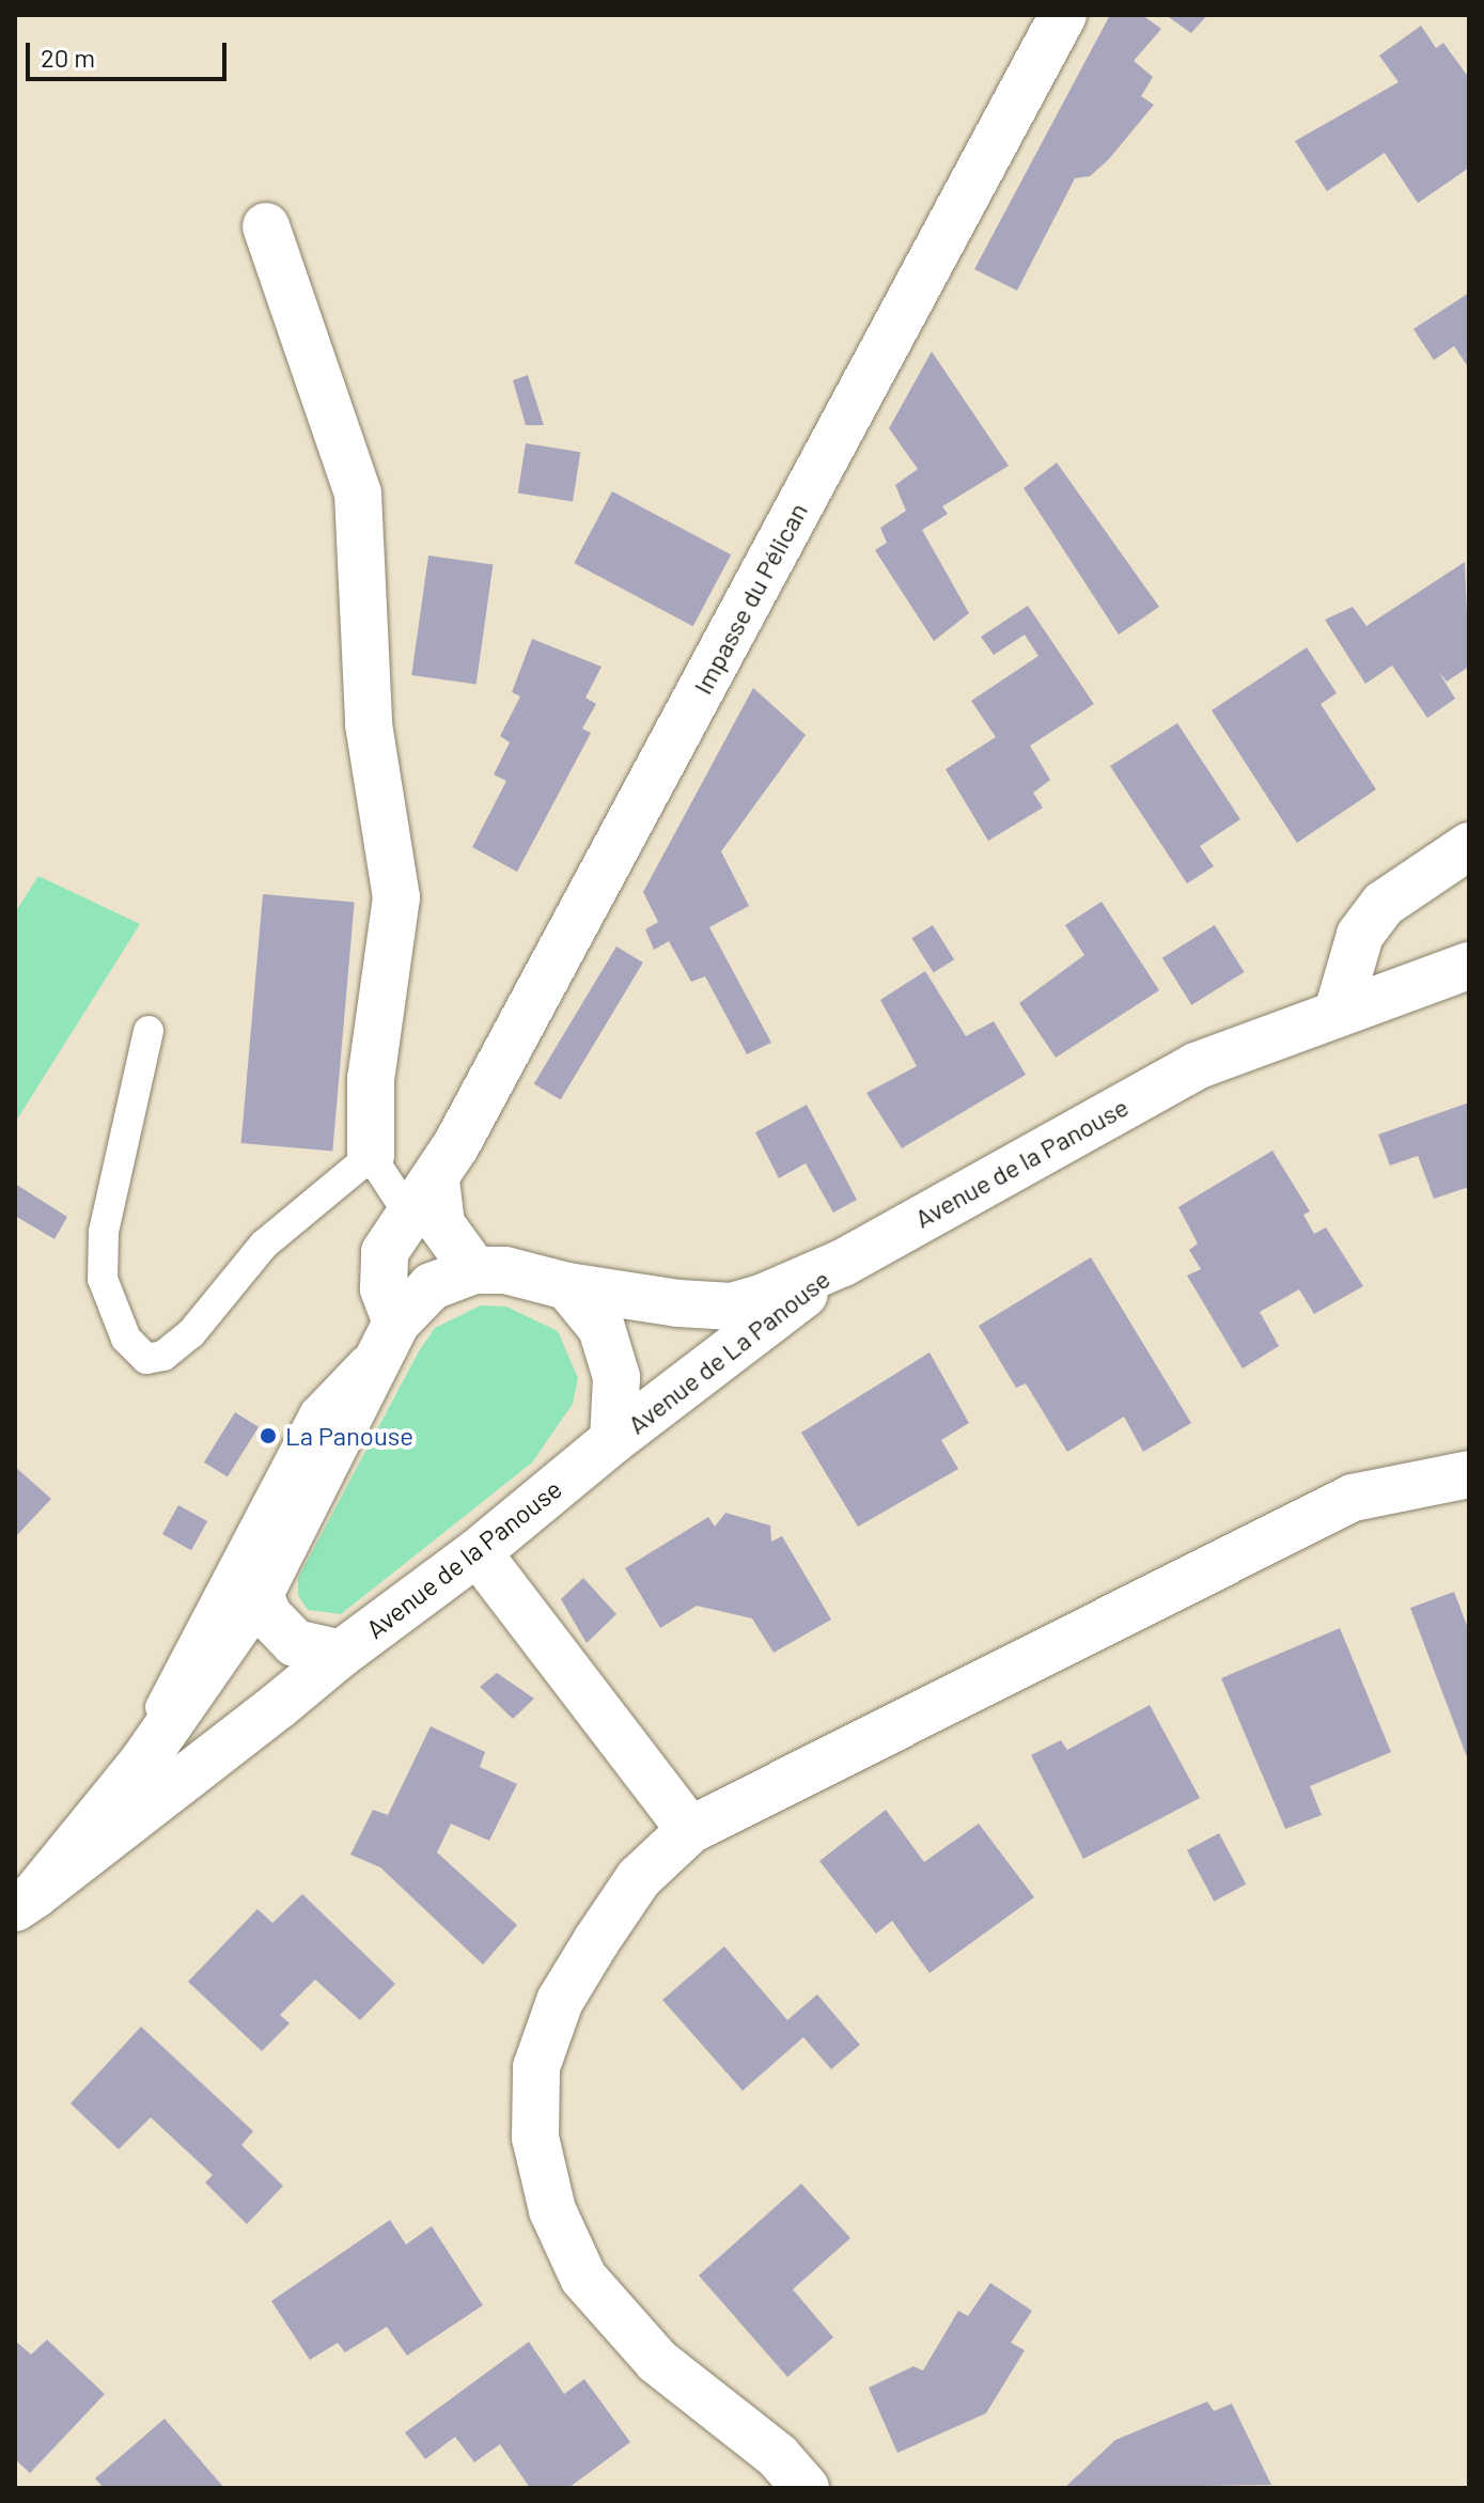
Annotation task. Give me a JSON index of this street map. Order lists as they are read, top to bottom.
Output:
{
  "streets": {
    "street": ["Impasse du Pélican", "Avenue de la Panouse", "Avenue de La Panouse"]
  },
  "crossings": [
    ["Impasse du Pélican", "Avenue de la Panouse"],
    ["Avenue de la Panouse", "Avenue de La Panouse"]
  ],
  "places": ["La Panouse"],
  "scale_bar": "20 m"
}
